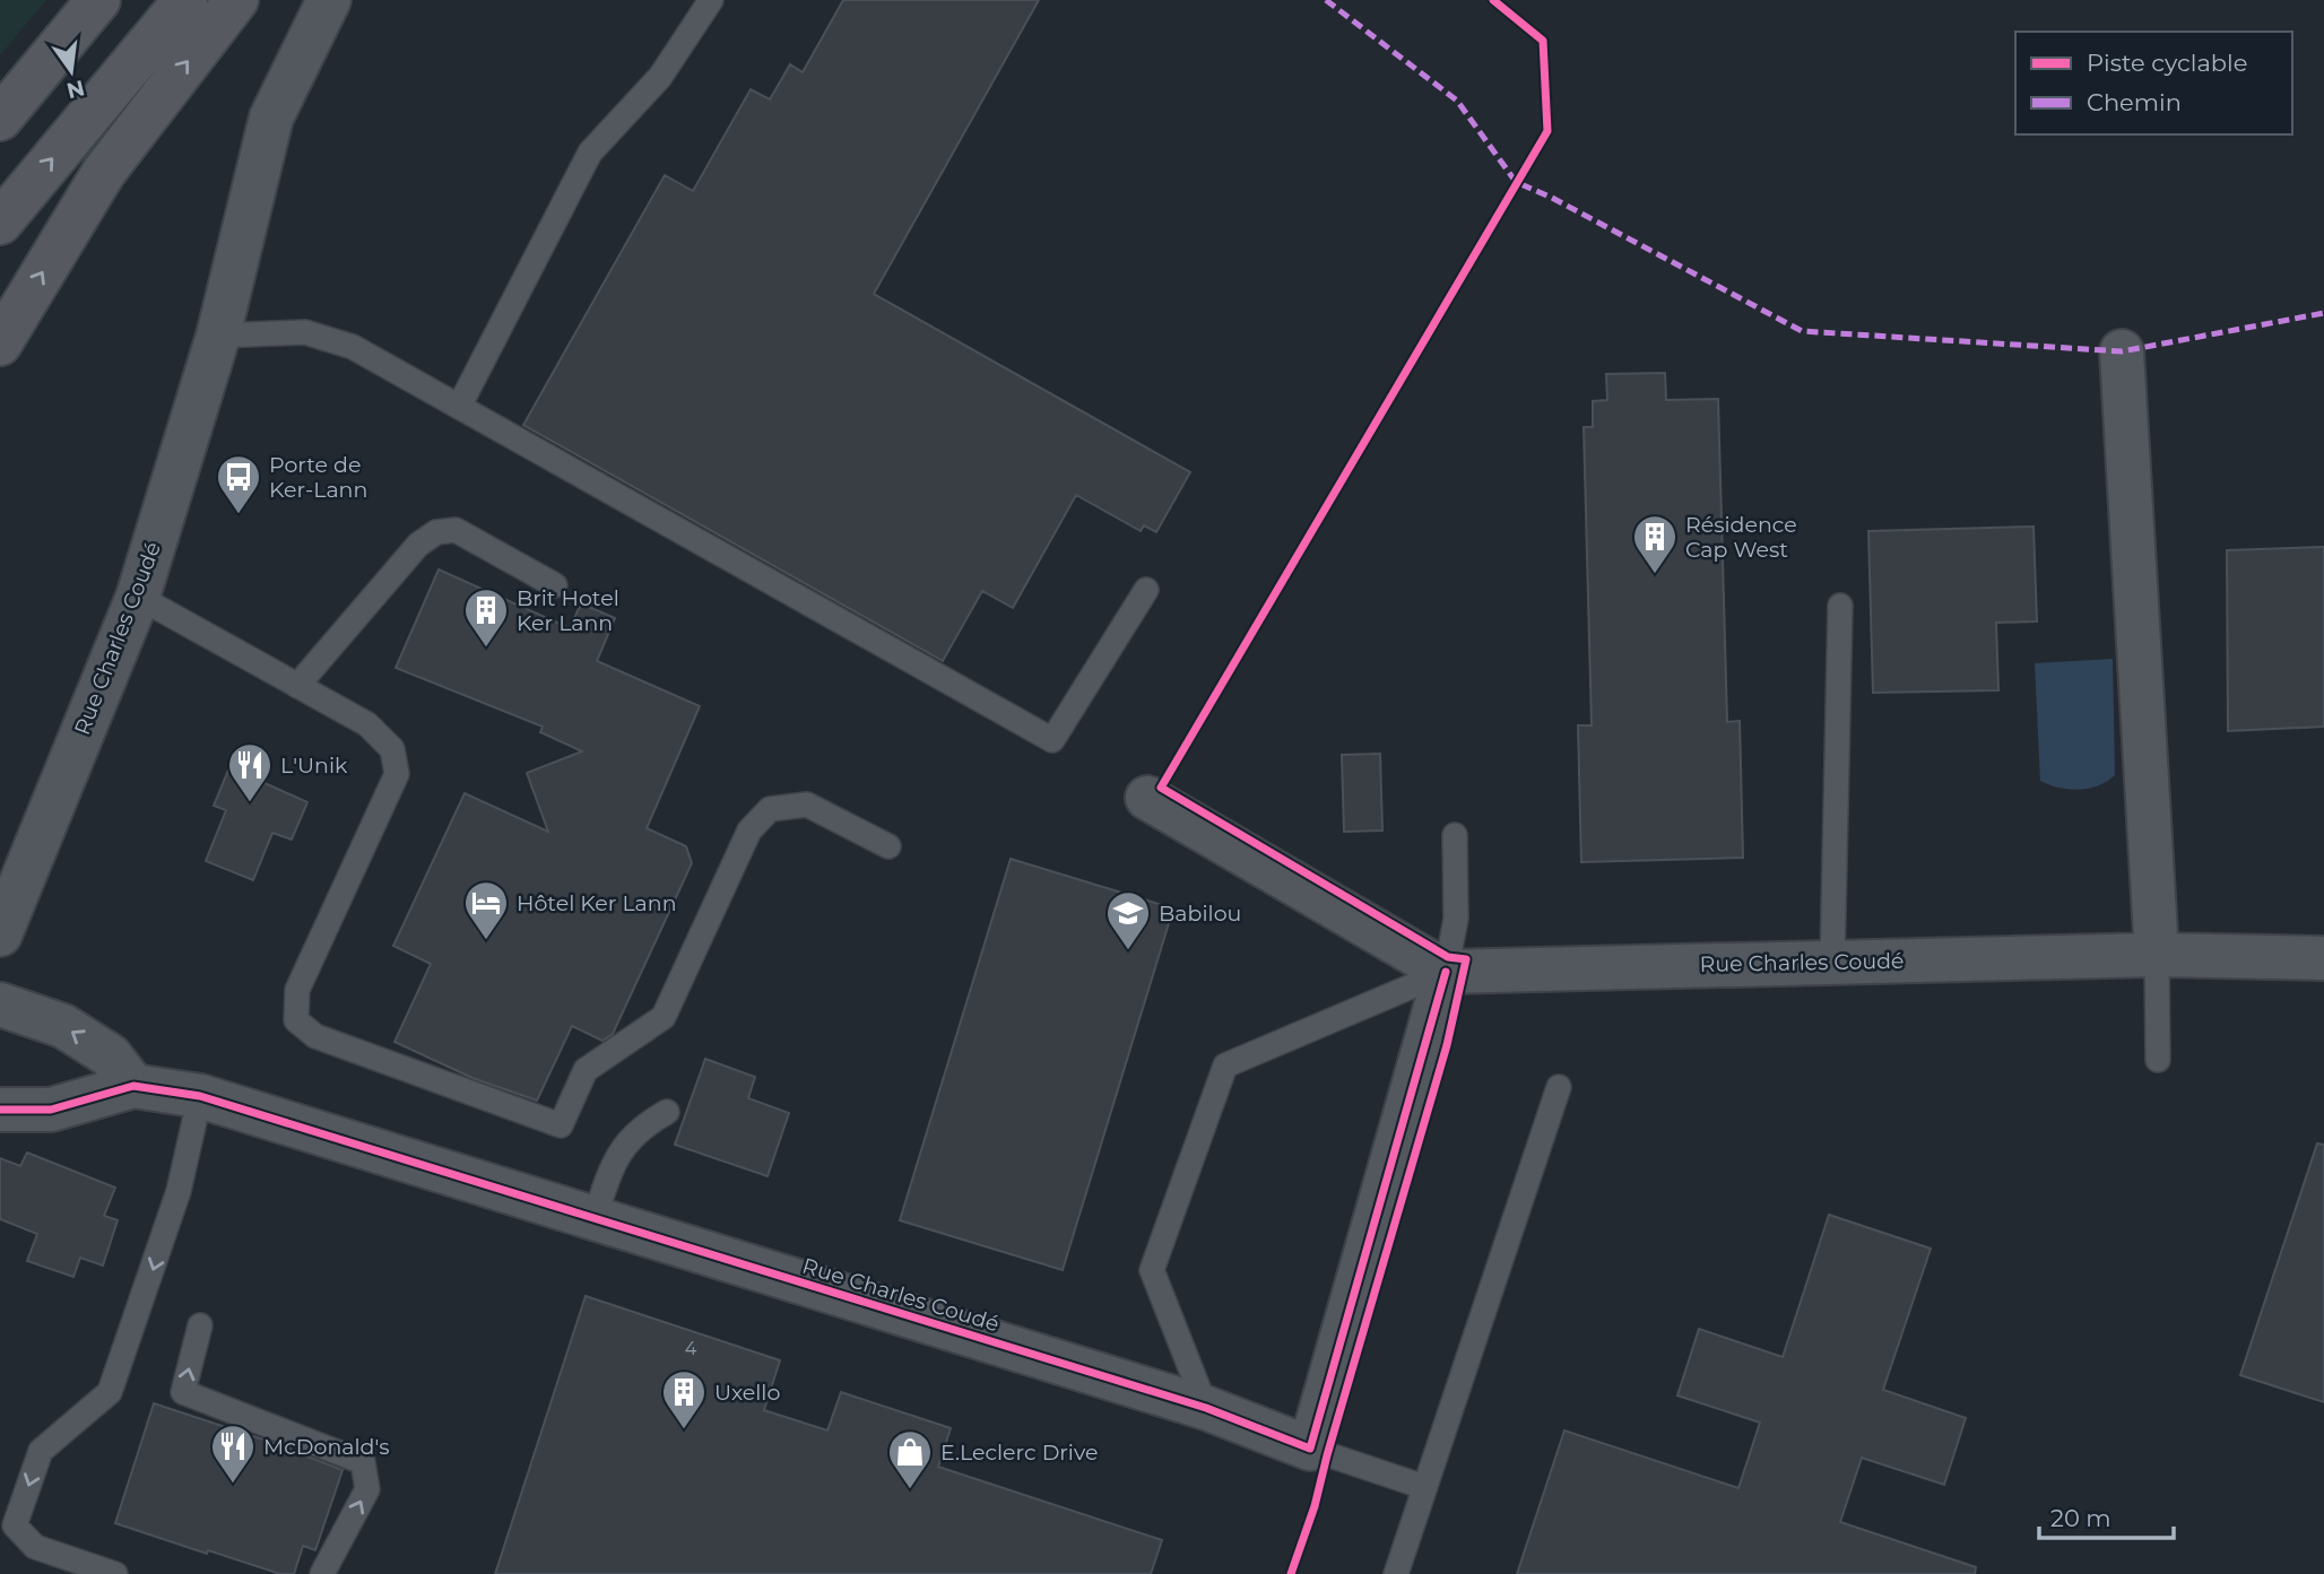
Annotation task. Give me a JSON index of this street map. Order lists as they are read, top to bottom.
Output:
{
  "streets": {
    "street": ["Rue Charles Coudé"]
  },
  "places": {
    "bus stop": ["Porte de Ker-Lann"],
    "building": ["Résidence Cap West", "Brit Hotel Ker Lann", "Uxello"],
    "restaurant": ["L'Unik", "McDonald's"],
    "hotel": ["Hôtel Ker Lann"],
    "school or university": ["Babilou"],
    "shop": ["E.Leclerc Drive"]
  },
  "house_numbers": ["4"],
  "legend": ["Piste cyclable", "Chemin"],
  "scale_bar": "20 m",
  "north": "bottom"
}
